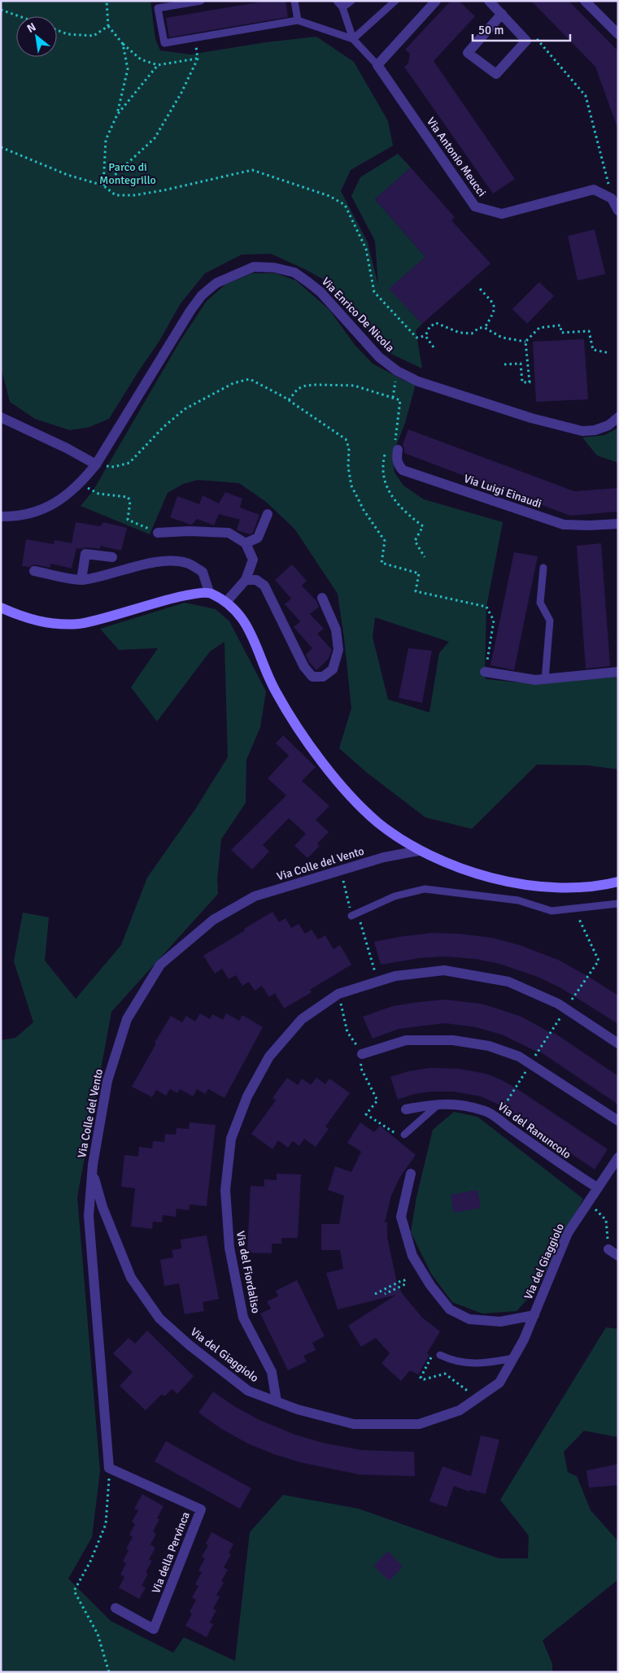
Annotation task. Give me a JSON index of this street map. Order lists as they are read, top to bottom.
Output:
{
  "streets": {
    "street": [
      "Via Antonio Meucci",
      "Via Enrico De Nicola",
      "Via Luigi Einaudi",
      "Via Colle del Vento",
      "Via del Ranuncolo",
      "Via del Giaggiolo",
      "Via del Fiordaliso",
      "Via della Pervinca"
    ]
  },
  "crossings": [
    ["Via Colle del Vento", "Via del Giaggiolo"],
    ["Via Colle del Vento", "Via della Pervinca"],
    ["Via del Ranuncolo", "Via del Giaggiolo"],
    ["Via del Giaggiolo", "Via del Fiordaliso"]
  ],
  "parks": ["Parco di Montegrillo"],
  "scale_bar": "50 m",
  "north": "top left"
}
